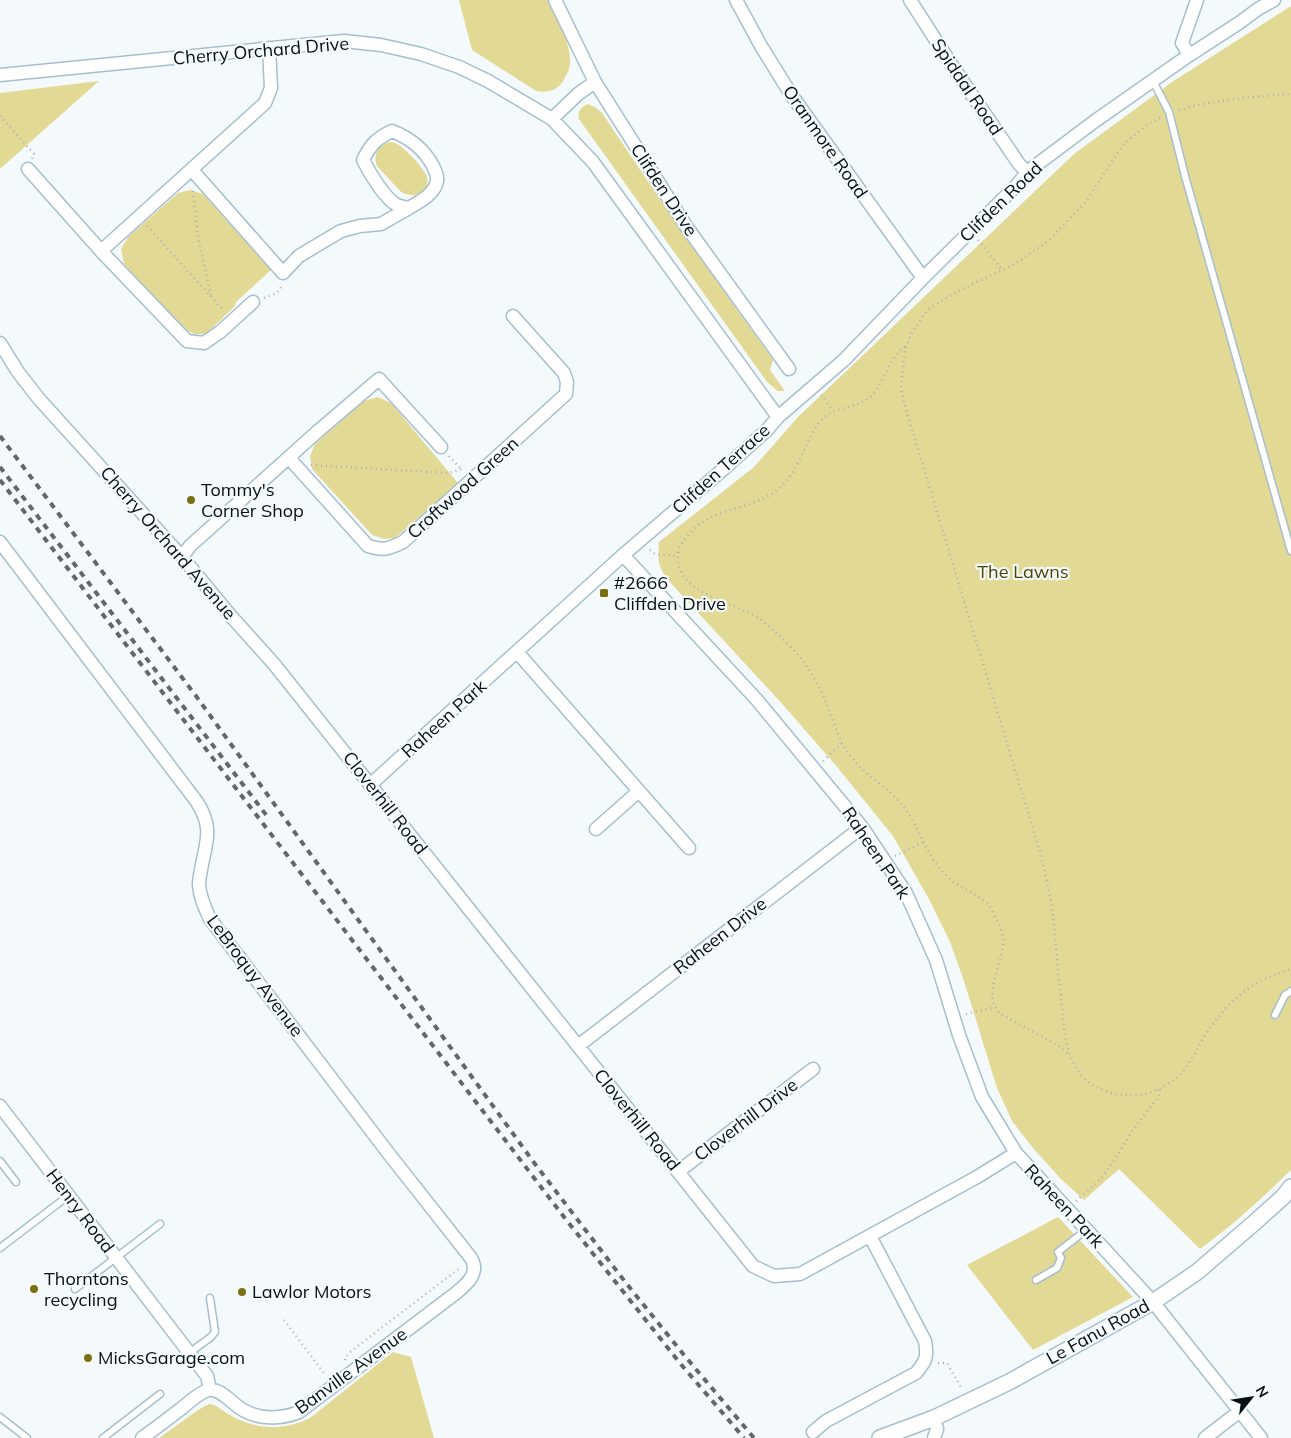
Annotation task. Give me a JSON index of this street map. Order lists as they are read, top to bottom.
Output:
{
  "streets": {
    "street": [
      "Cherry Orchard Drive",
      "Spiddal Road",
      "Oranmore Road",
      "Clifden Drive",
      "Clifden Road",
      "Clifden Terrace",
      "Croftwood Green",
      "Cherry Orchard Avenue",
      "Raheen Park",
      "Cloverhill Road",
      "Raheen Drive",
      "LeBroquy Avenue",
      "Cloverhill Drive",
      "Henry Road",
      "Le Fanu Road",
      "Banville Avenue"
    ]
  },
  "crossings": [
    ["Cherry Orchard Drive", "Clifden Terrace"],
    ["Spiddal Road", "Clifden Road"],
    ["Oranmore Road", "Clifden Road"],
    ["Clifden Road", "Clifden Terrace"],
    ["Clifden Terrace", "Raheen Park"],
    ["Cherry Orchard Avenue", "Cloverhill Road"],
    ["Raheen Park", "Cloverhill Road"],
    ["Raheen Park", "Raheen Drive"],
    ["Raheen Park", "Le Fanu Road"],
    ["Cloverhill Road", "Raheen Drive"],
    ["Cloverhill Road", "Cloverhill Drive"],
    ["LeBroquy Avenue", "Banville Avenue"],
    ["Henry Road", "Banville Avenue"]
  ],
  "parks": ["The Lawns"],
  "places": {
    "other": [
      "Tommy's Corner Shop",
      "Thorntons recycling",
      "Lawlor Motors",
      "MicksGarage.com"
    ],
    "transit": ["#2666 Cliffden Drive"]
  },
  "north": "top right"
}
